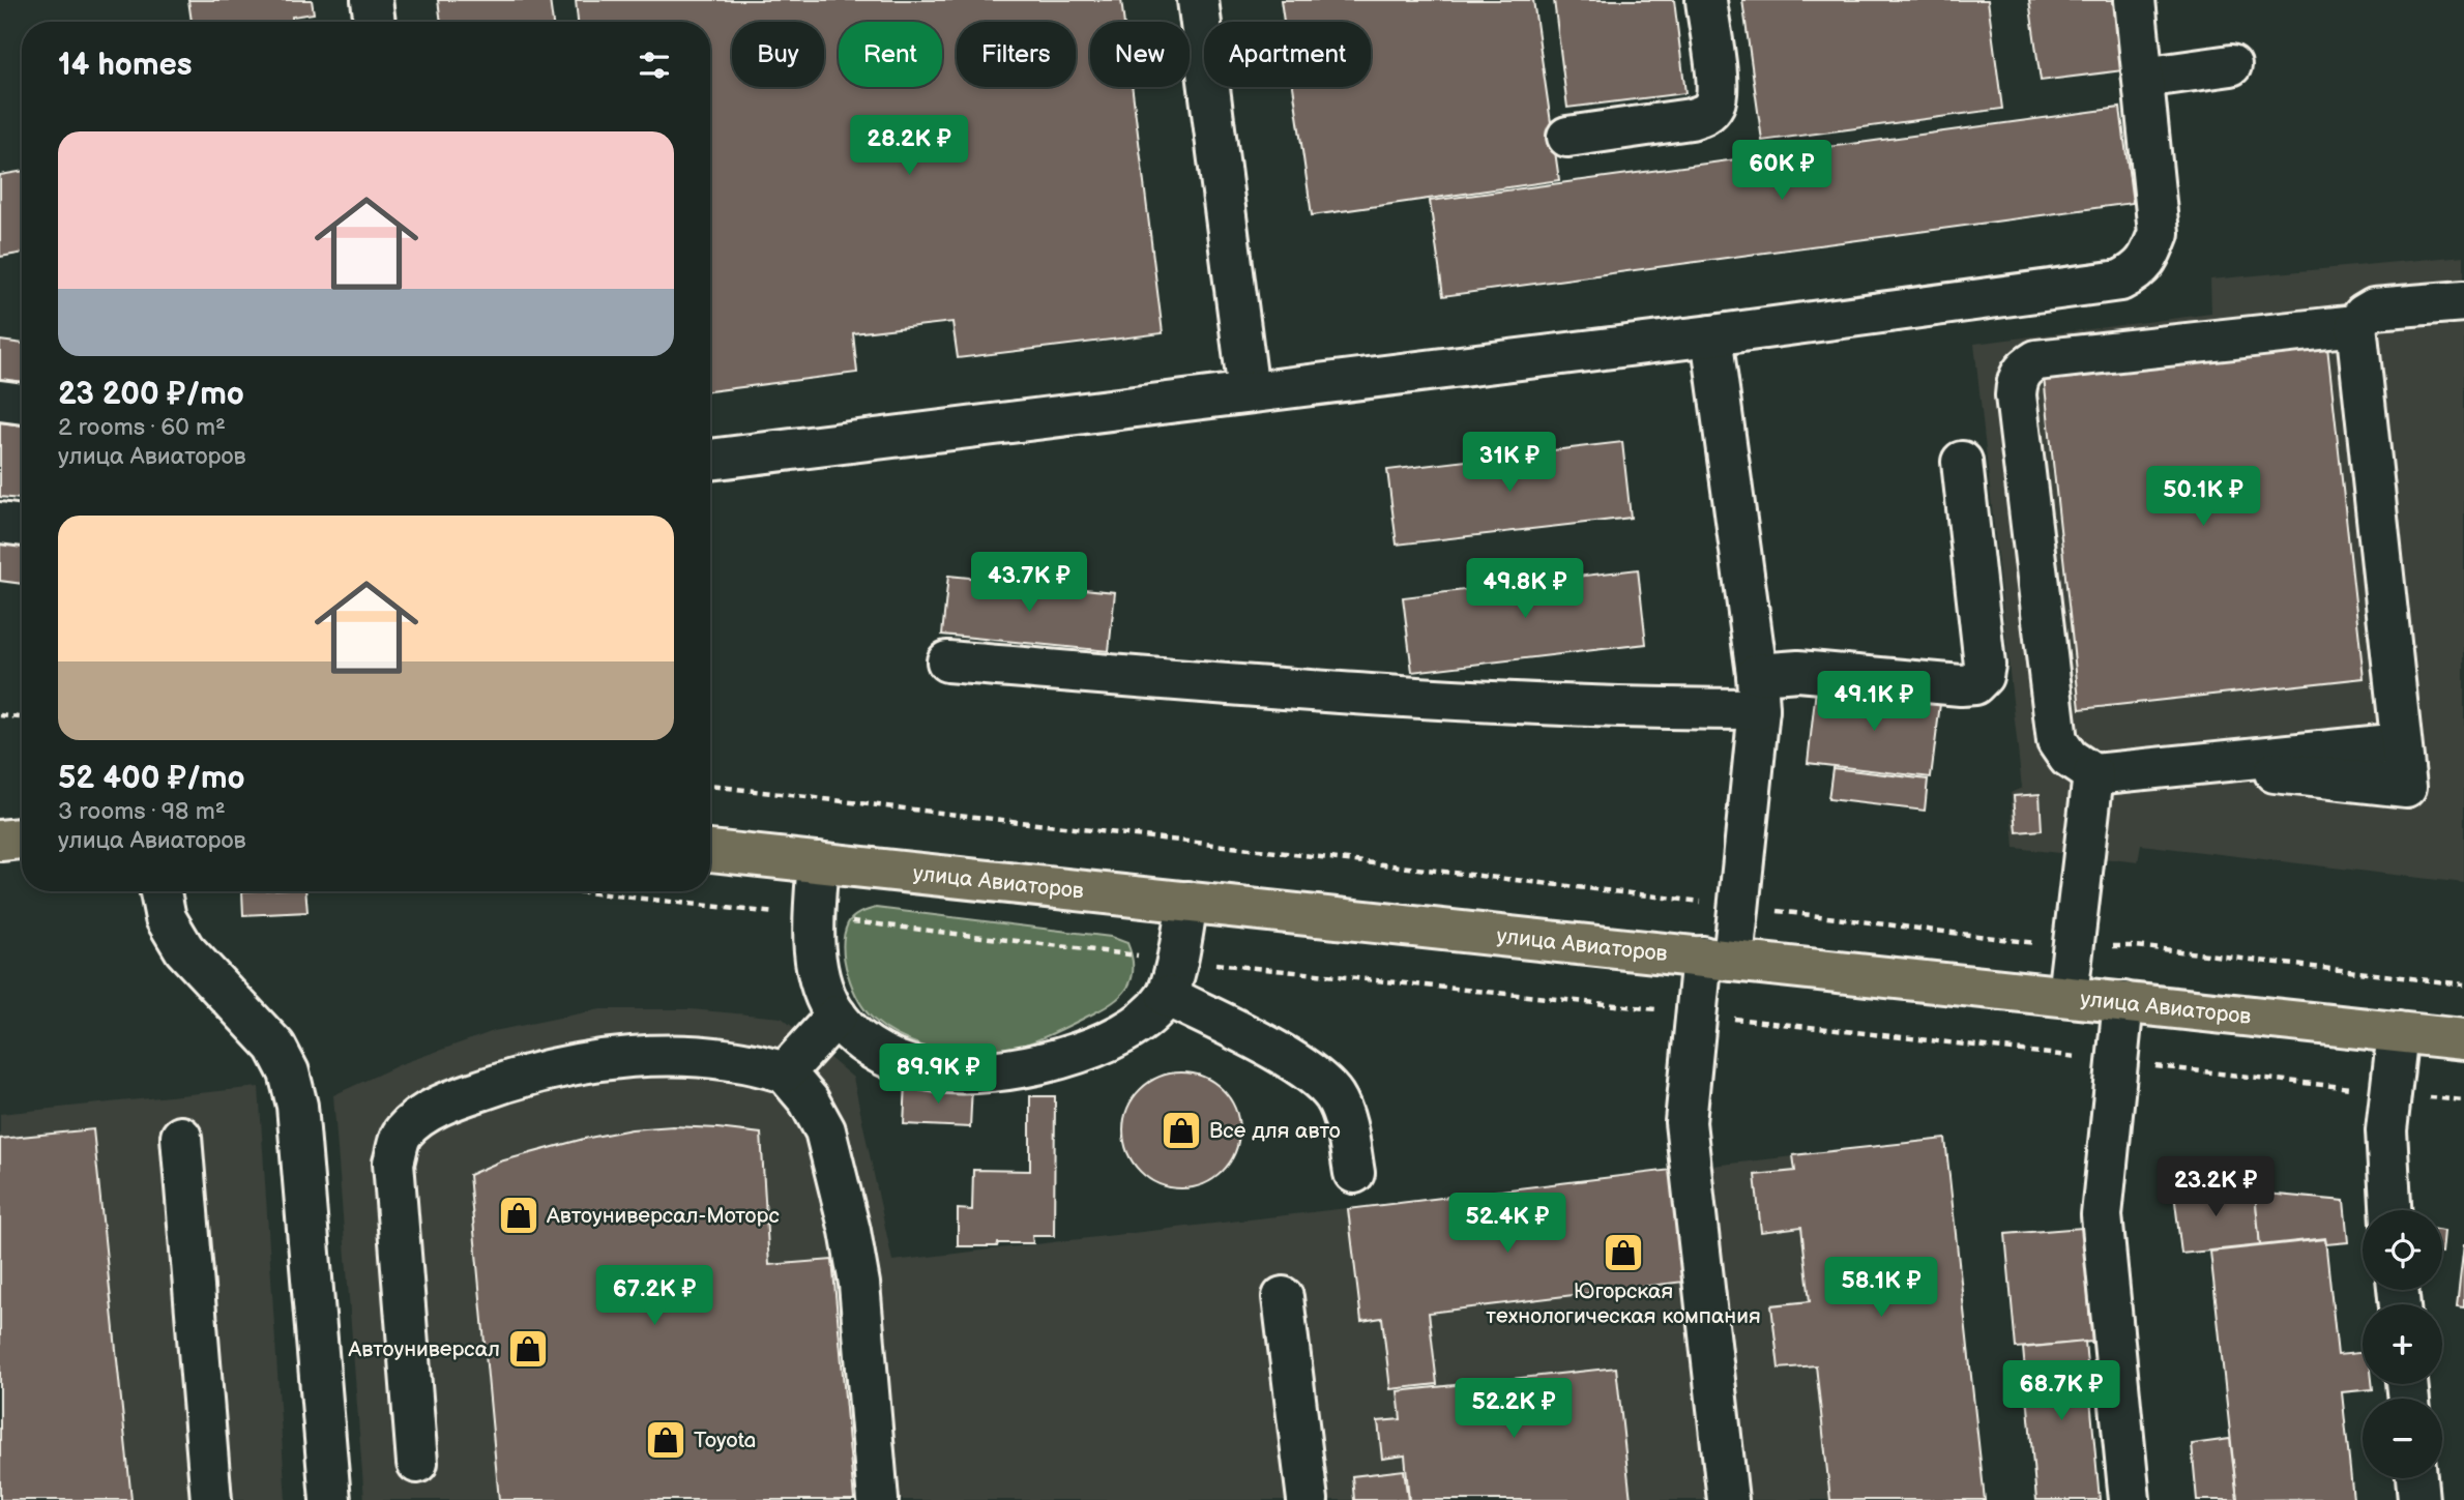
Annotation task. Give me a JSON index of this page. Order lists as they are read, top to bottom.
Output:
{
  "streets": {
    "main road": ["улица Авиаторов"]
  },
  "places": {
    "shop": [
      "Все для авто",
      "Автоуниверсал-Моторс",
      "Югорская технологическая компания",
      "Автоуниверсал",
      "Toyota"
    ]
  },
  "page": {
    "chip": [
      "Buy",
      "Rent",
      "Filters",
      "New",
      "Apartment"
    ],
    "heading": "14 homes",
    "list": [
      {
        "name": "23 200 ₽/mo",
        "note": "2 rooms · 60 m² · улица Авиаторов"
      },
      {
        "name": "52 400 ₽/mo",
        "note": "3 rooms · 98 m² · улица Авиаторов"
      }
    ],
    "price": [
      "28.2K ₽",
      "60K ₽",
      "31K ₽",
      "50.1K ₽",
      "43.7K ₽",
      "49.8K ₽",
      "49.1K ₽",
      "89.9K ₽",
      "23.2K ₽",
      "52.4K ₽",
      "58.1K ₽",
      "67.2K ₽",
      "68.7K ₽",
      "52.2K ₽"
    ],
    "map_buttons": ["+", "−"]
  }
}
